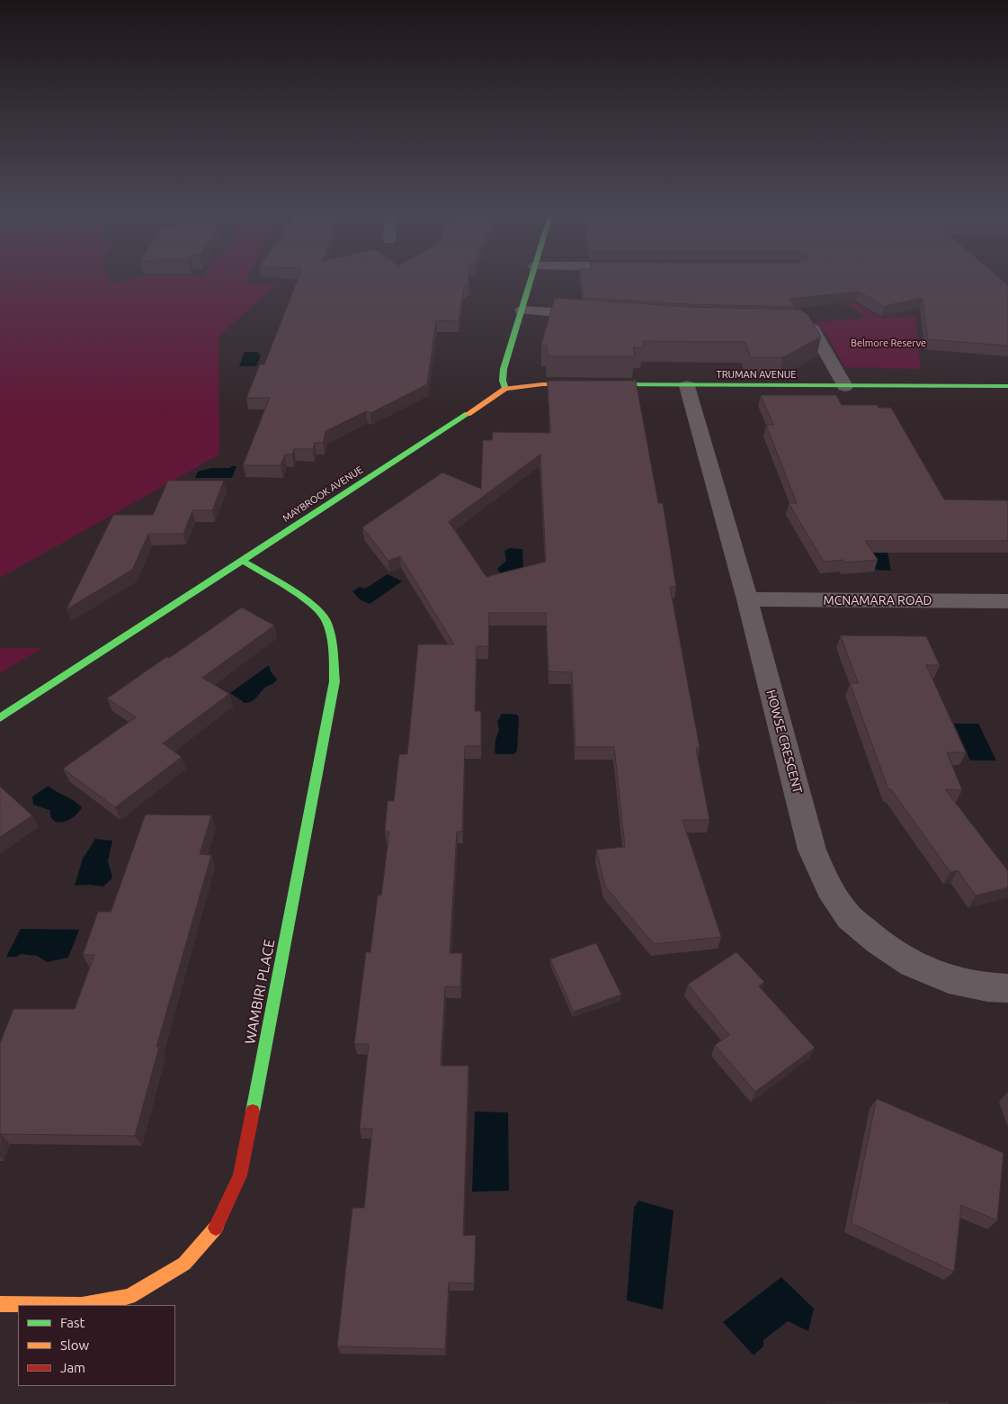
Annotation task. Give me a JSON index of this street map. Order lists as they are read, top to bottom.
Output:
{
  "streets": {
    "street": [
      "TRUMAN AVENUE",
      "MAYBROOK AVENUE",
      "MCNAMARA ROAD",
      "HOWSE CRESCENT",
      "WAMBIRI PLACE"
    ]
  },
  "crossings": [
    ["TRUMAN AVENUE", "MAYBROOK AVENUE"],
    ["TRUMAN AVENUE", "HOWSE CRESCENT"],
    ["MAYBROOK AVENUE", "WAMBIRI PLACE"],
    ["MCNAMARA ROAD", "HOWSE CRESCENT"]
  ],
  "parks": ["Belmore Reserve"],
  "legend": ["Fast", "Slow", "Jam"]
}
